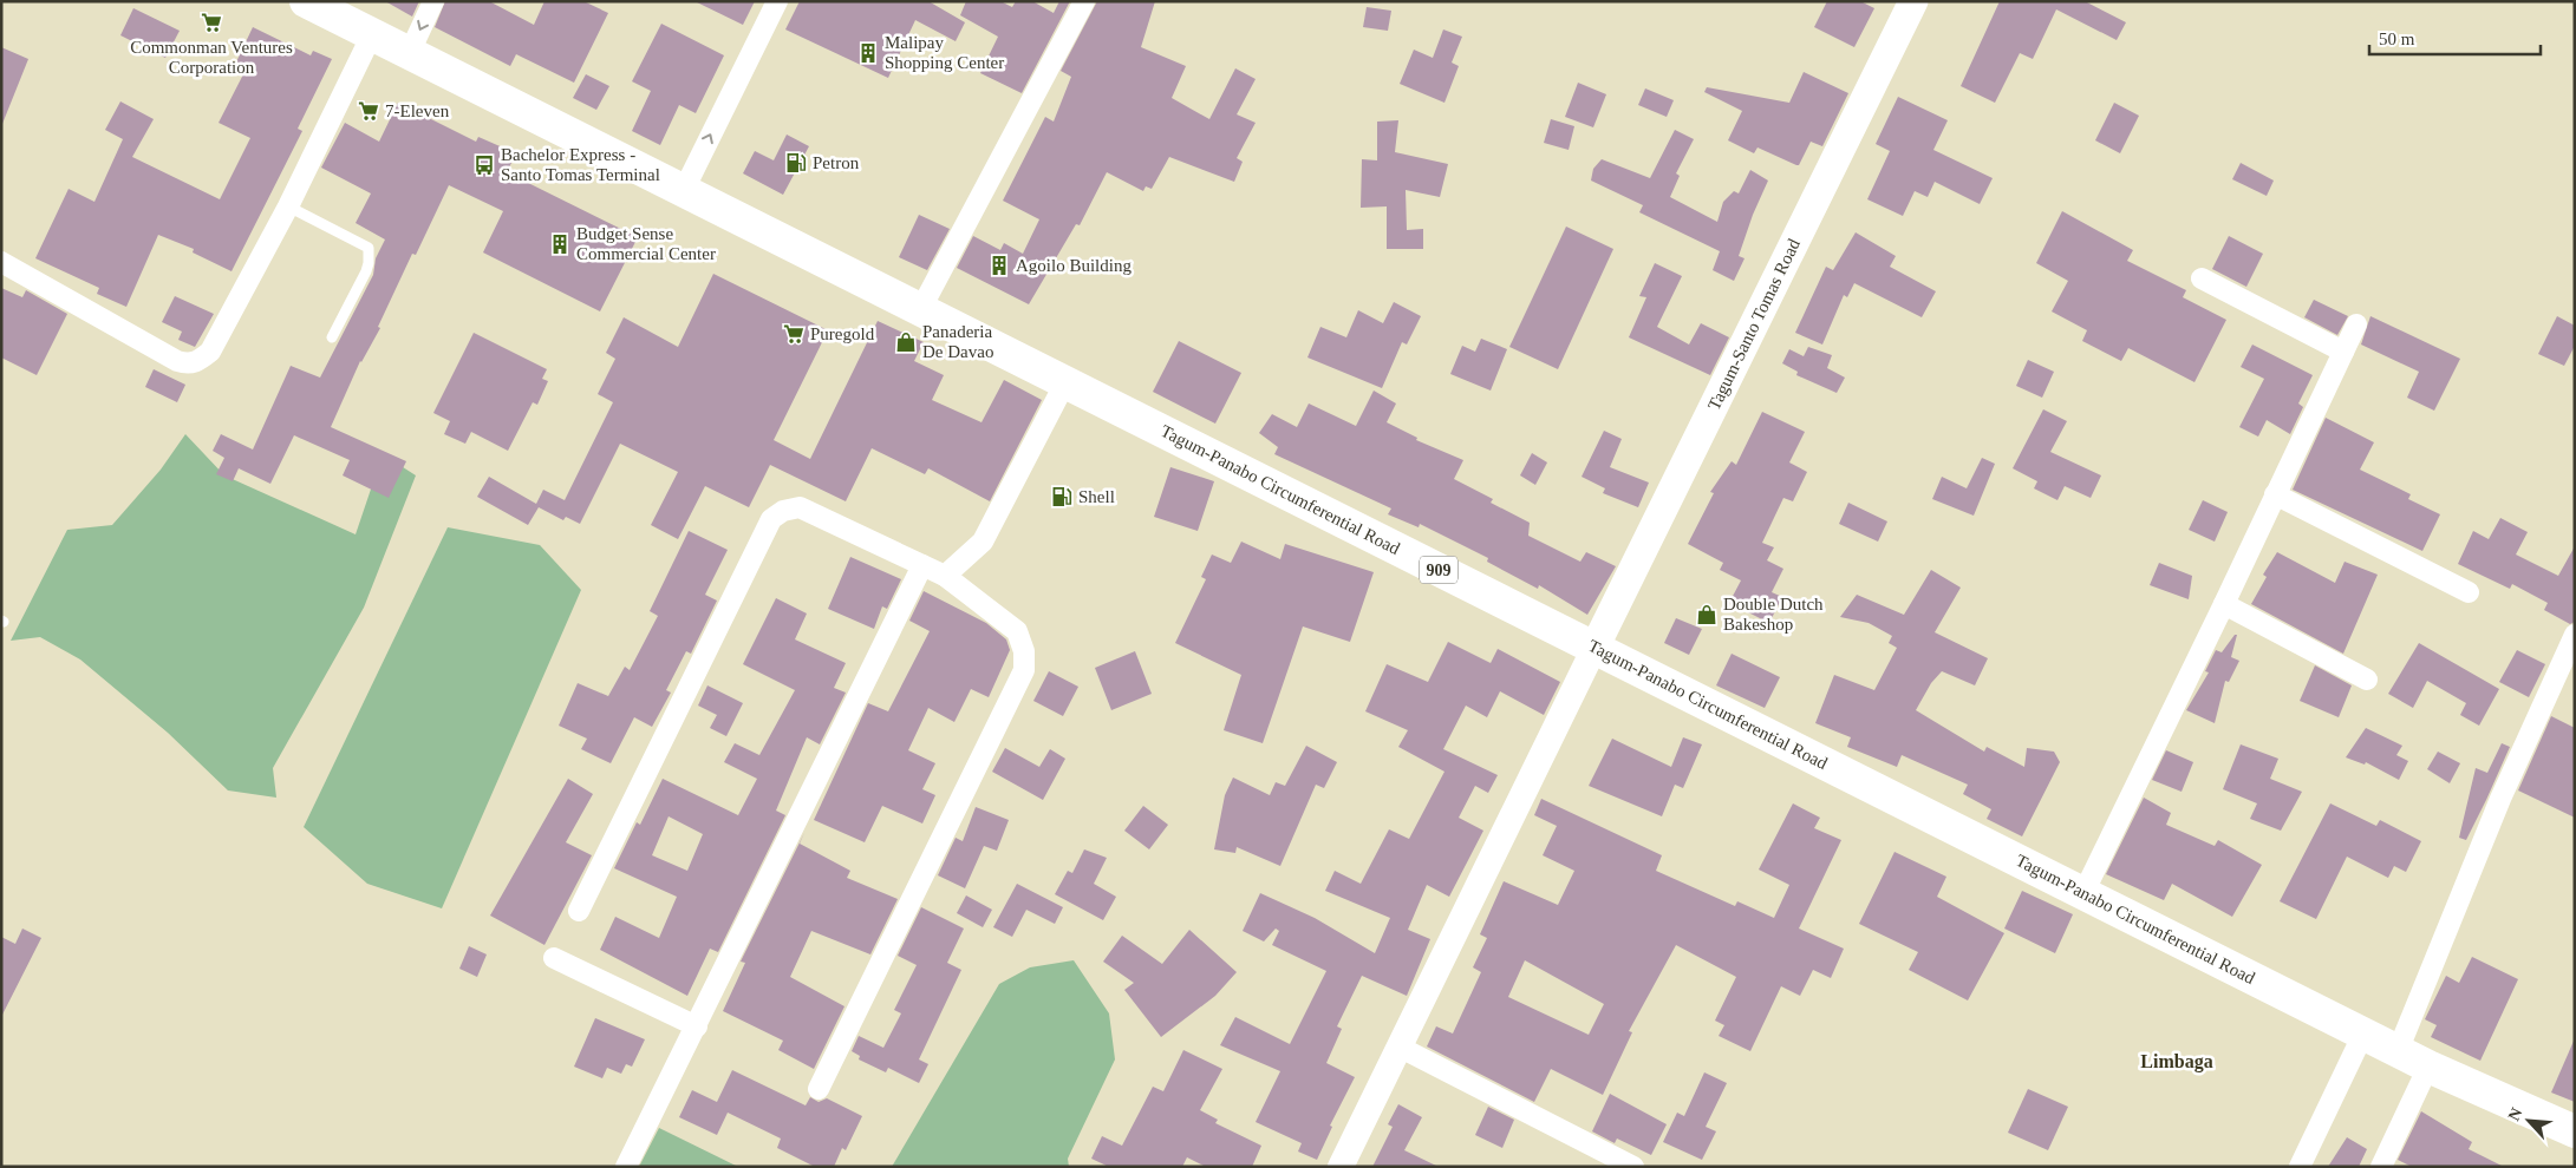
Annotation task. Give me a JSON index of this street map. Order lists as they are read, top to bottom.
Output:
{
  "streets": {
    "main road": ["Tagum-Santo Tomas Road", "Tagum-Panabo Circumferential Road", "909"]
  },
  "crossings": [
    ["Tagum-Santo Tomas Road", "Tagum-Panabo Circumferential Road"]
  ],
  "districts": ["Limbaga"],
  "places": {
    "supermarket": ["Commonman Ventures Corporation", "7-Eleven", "Puregold"],
    "building": ["Malipay Shopping Center", "Budget Sense Commercial Center", "Agoilo Building"],
    "fuel station": ["Petron", "Shell"],
    "bus stop": ["Bachelor Express - Santo Tomas Terminal"],
    "shop": ["Panaderia De Davao", "Double Dutch Bakeshop"]
  },
  "scale_bar": "50 m",
  "north": "top left"
}
